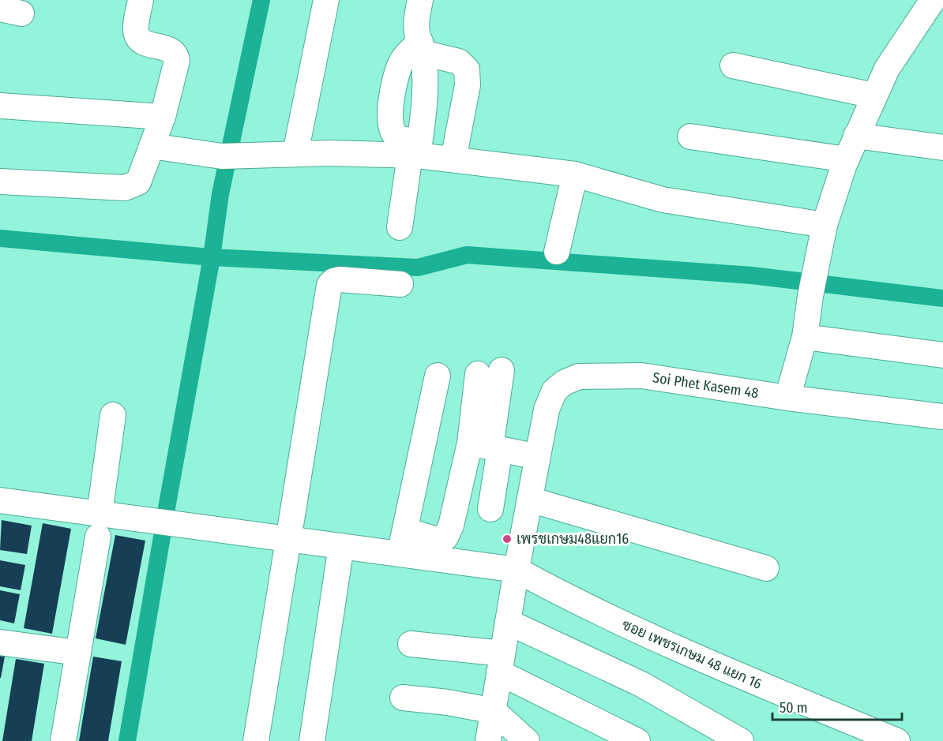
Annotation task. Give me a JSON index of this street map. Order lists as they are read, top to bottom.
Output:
{
  "streets": {
    "street": ["Soi Phet Kasem 48", "ซอย เพชรเกษม 48 แยก 16"]
  },
  "crossings": [
    ["Soi Phet Kasem 48", "ซอย เพชรเกษม 48 แยก 16"]
  ],
  "places": ["เพรชเกษม48แยก16"],
  "scale_bar": "50 m"
}
